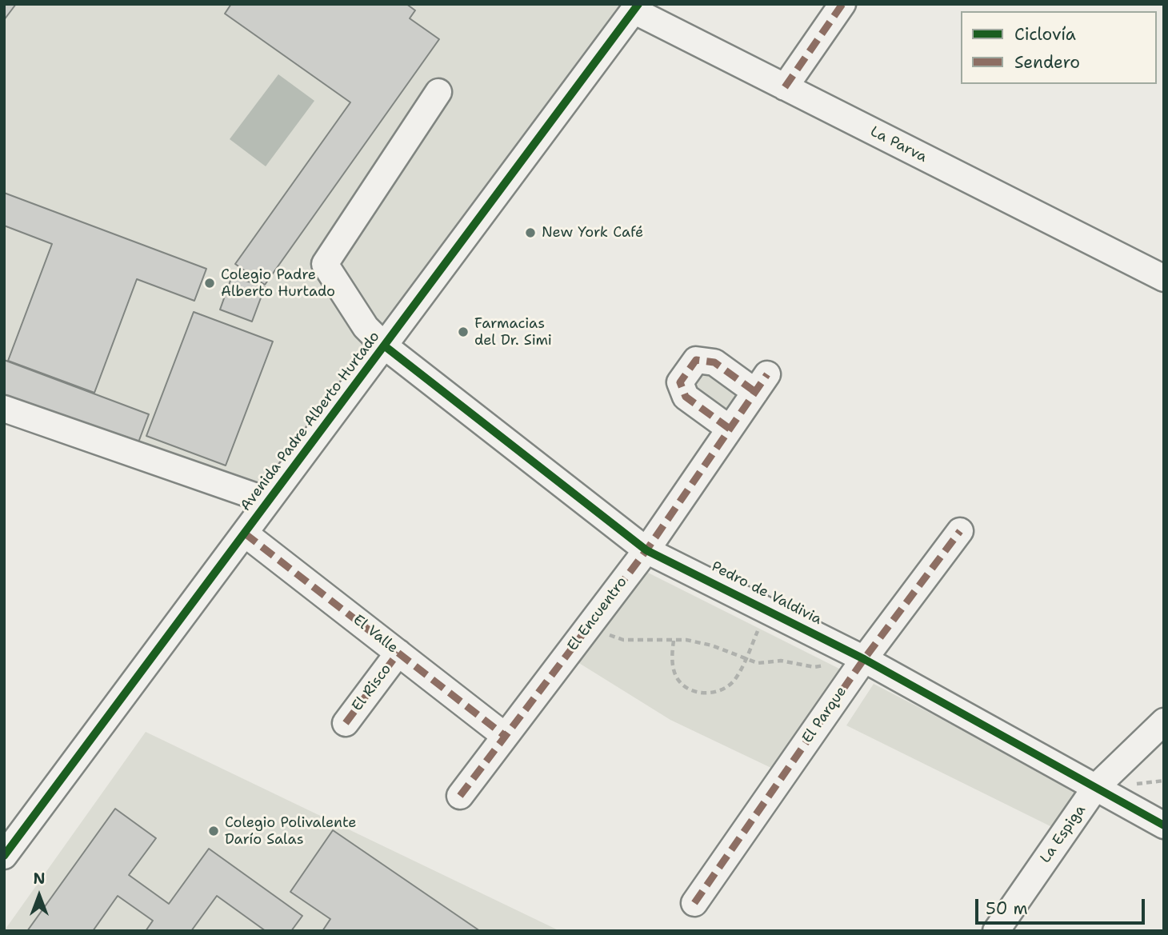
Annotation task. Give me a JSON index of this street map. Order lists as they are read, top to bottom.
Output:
{
  "streets": {
    "street": [
      "La Parva",
      "Avenida Padre Alberto Hurtado",
      "Pedro de Valdivia",
      "El Encuentro",
      "El Valle",
      "El Risco",
      "El Parque",
      "La Espiga"
    ]
  },
  "crossings": [
    ["La Parva", "Avenida Padre Alberto Hurtado"],
    ["Avenida Padre Alberto Hurtado", "Pedro de Valdivia"],
    ["Avenida Padre Alberto Hurtado", "El Valle"],
    ["Pedro de Valdivia", "El Encuentro"],
    ["Pedro de Valdivia", "El Parque"],
    ["Pedro de Valdivia", "La Espiga"],
    ["El Encuentro", "El Valle"],
    ["El Valle", "El Risco"]
  ],
  "places": [
    "New York Café",
    "Colegio Padre Alberto Hurtado",
    "Farmacias del Dr. Simi",
    "Colegio Polivalente Darío Salas"
  ],
  "legend": ["Ciclovía", "Sendero"],
  "scale_bar": "50 m",
  "north": "top"
}
